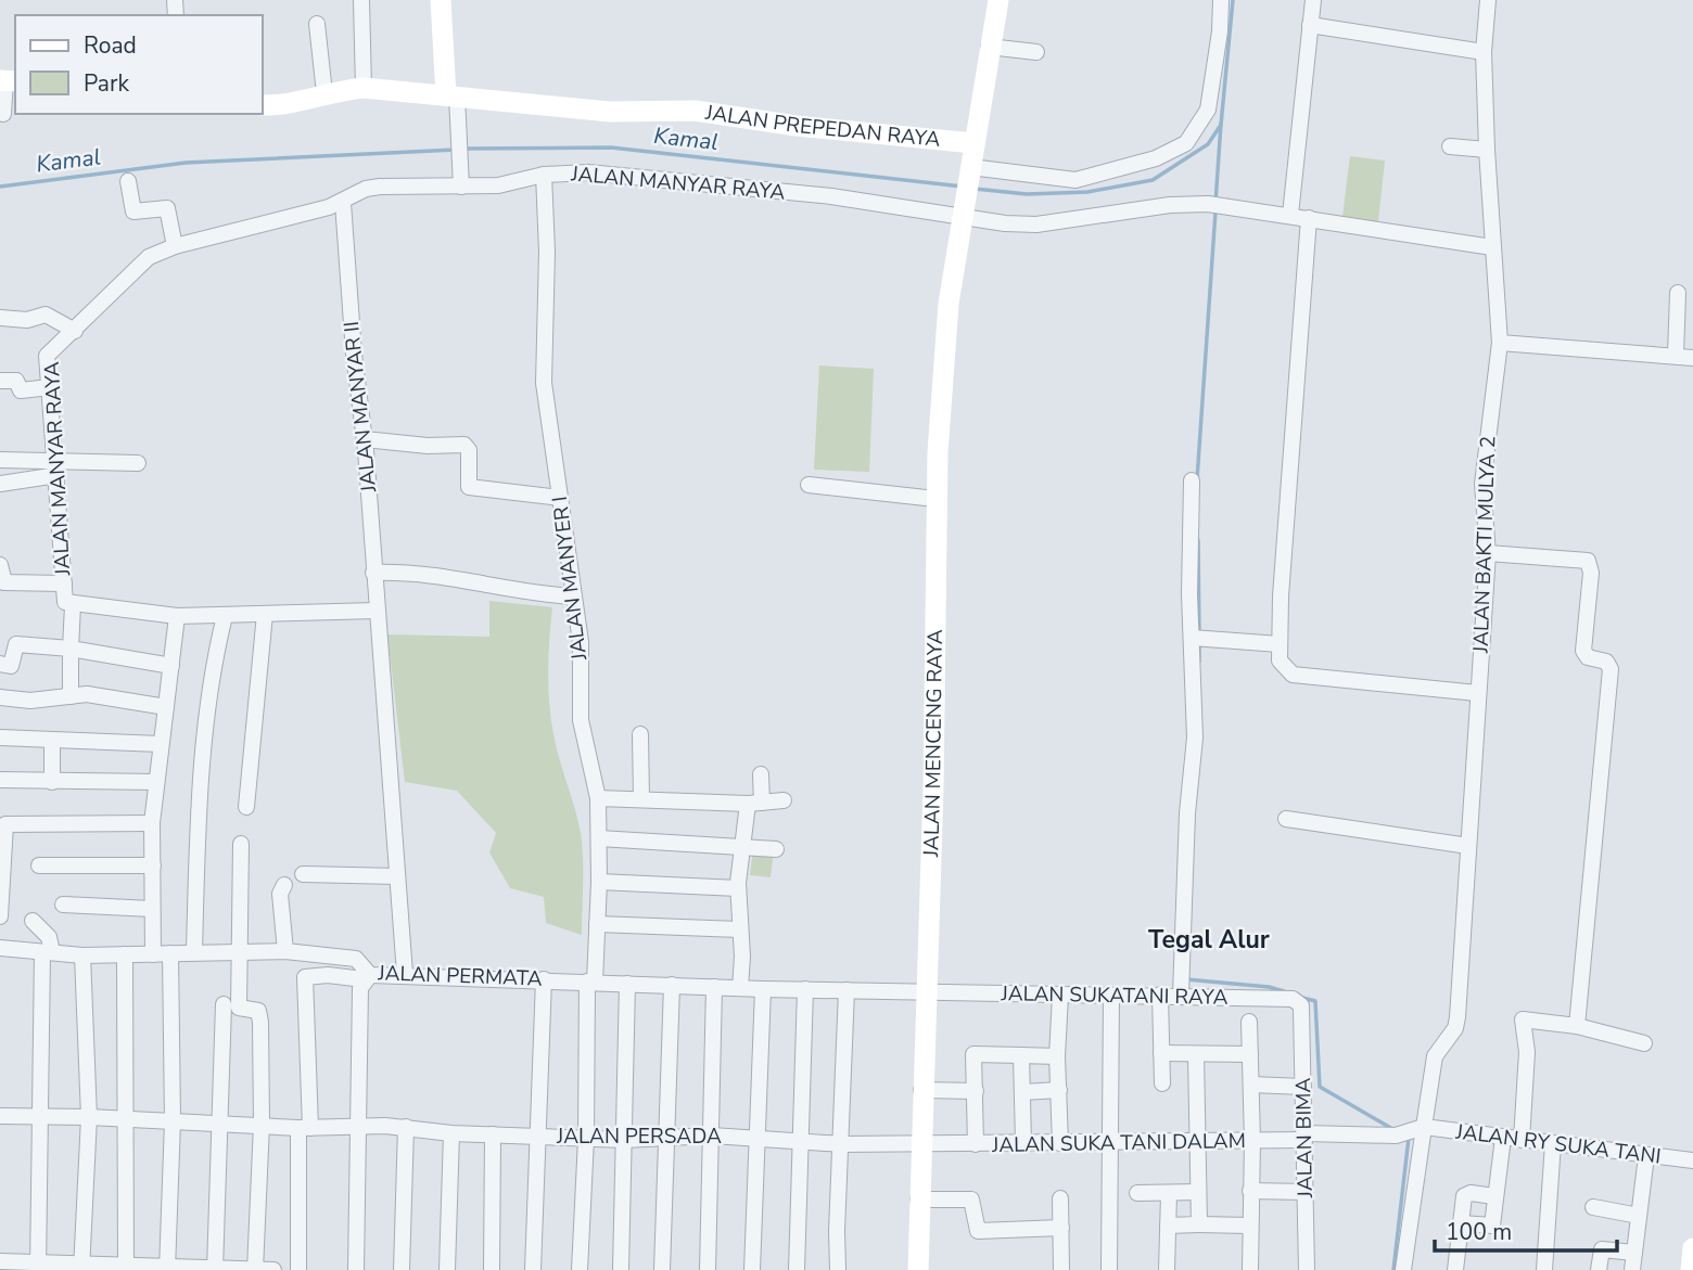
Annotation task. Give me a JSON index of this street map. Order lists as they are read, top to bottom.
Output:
{
  "streets": {
    "street": [
      "JALAN PREPEDAN RAYA",
      "JALAN MANYAR RAYA",
      "JALAN MANYAR II",
      "JALAN BAKTI MULYA 2",
      "JALAN MANYER I",
      "JALAN MENCENG RAYA",
      "JALAN PERMATA",
      "JALAN SUKATANI RAYA",
      "JALAN PERSADA",
      "JALAN BIMA",
      "JALAN SUKA TANI DALAM",
      "JALAN RY SUKA TANI"
    ]
  },
  "crossings": [
    ["JALAN PREPEDAN RAYA", "JALAN MENCENG RAYA"],
    ["JALAN MANYAR RAYA", "JALAN MANYAR II"],
    ["JALAN MANYAR RAYA", "JALAN BAKTI MULYA 2"],
    ["JALAN MANYAR RAYA", "JALAN MANYER I"],
    ["JALAN MANYAR RAYA", "JALAN MENCENG RAYA"],
    ["JALAN BAKTI MULYA 2", "JALAN RY SUKA TANI"],
    ["JALAN MANYER I", "JALAN PERMATA"],
    ["JALAN MANYER I", "JALAN PERSADA"],
    ["JALAN MENCENG RAYA", "JALAN PERMATA"],
    ["JALAN MENCENG RAYA", "JALAN SUKATANI RAYA"],
    ["JALAN MENCENG RAYA", "JALAN PERSADA"],
    ["JALAN MENCENG RAYA", "JALAN SUKA TANI DALAM"],
    ["JALAN PERMATA", "JALAN SUKATANI RAYA"],
    ["JALAN SUKATANI RAYA", "JALAN BIMA"],
    ["JALAN PERSADA", "JALAN SUKA TANI DALAM"],
    ["JALAN BIMA", "JALAN SUKA TANI DALAM"],
    ["JALAN BIMA", "JALAN RY SUKA TANI"],
    ["JALAN SUKA TANI DALAM", "JALAN RY SUKA TANI"]
  ],
  "districts": ["Tegal Alur"],
  "water": ["Kamal"],
  "legend": ["Road", "Park"],
  "scale_bar": "100 m"
}
